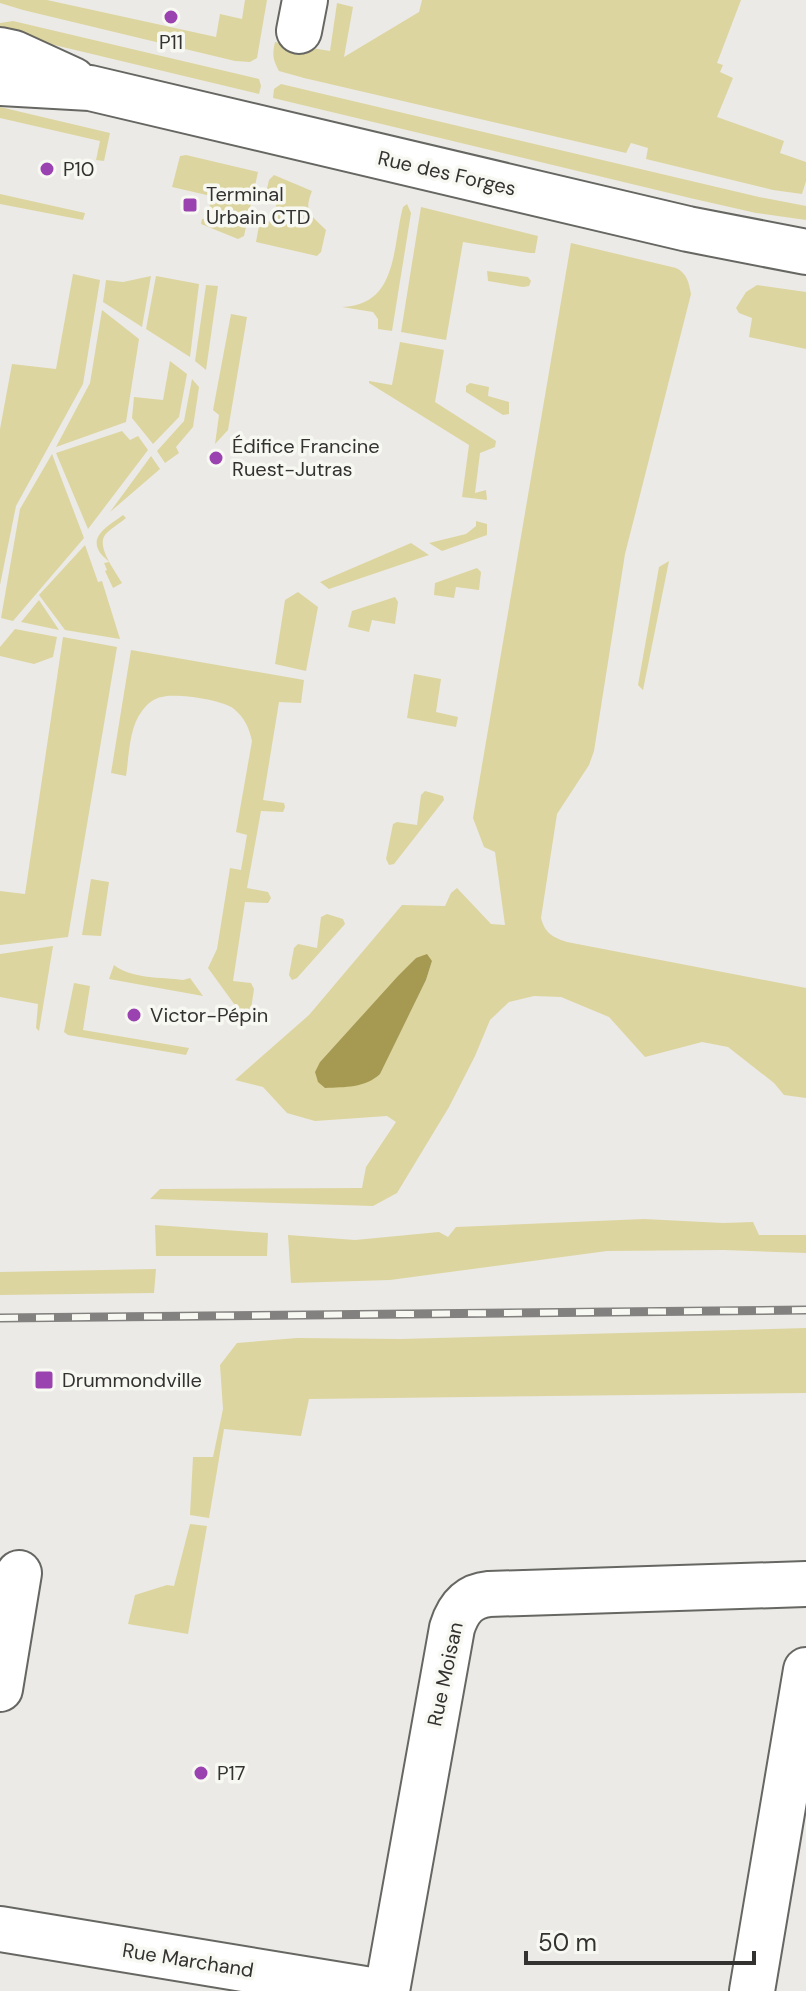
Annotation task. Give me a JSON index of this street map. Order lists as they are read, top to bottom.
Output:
{
  "streets": {
    "street": ["Rue des Forges", "Rue Moisan", "Rue Marchand"]
  },
  "places": {
    "other": [
      "P11",
      "P10",
      "Édifice Francine Ruest-Jutras",
      "Victor-Pépin",
      "P17"
    ],
    "transit": ["Terminal Urbain CTD", "Drummondville"]
  },
  "scale_bar": "50 m"
}
